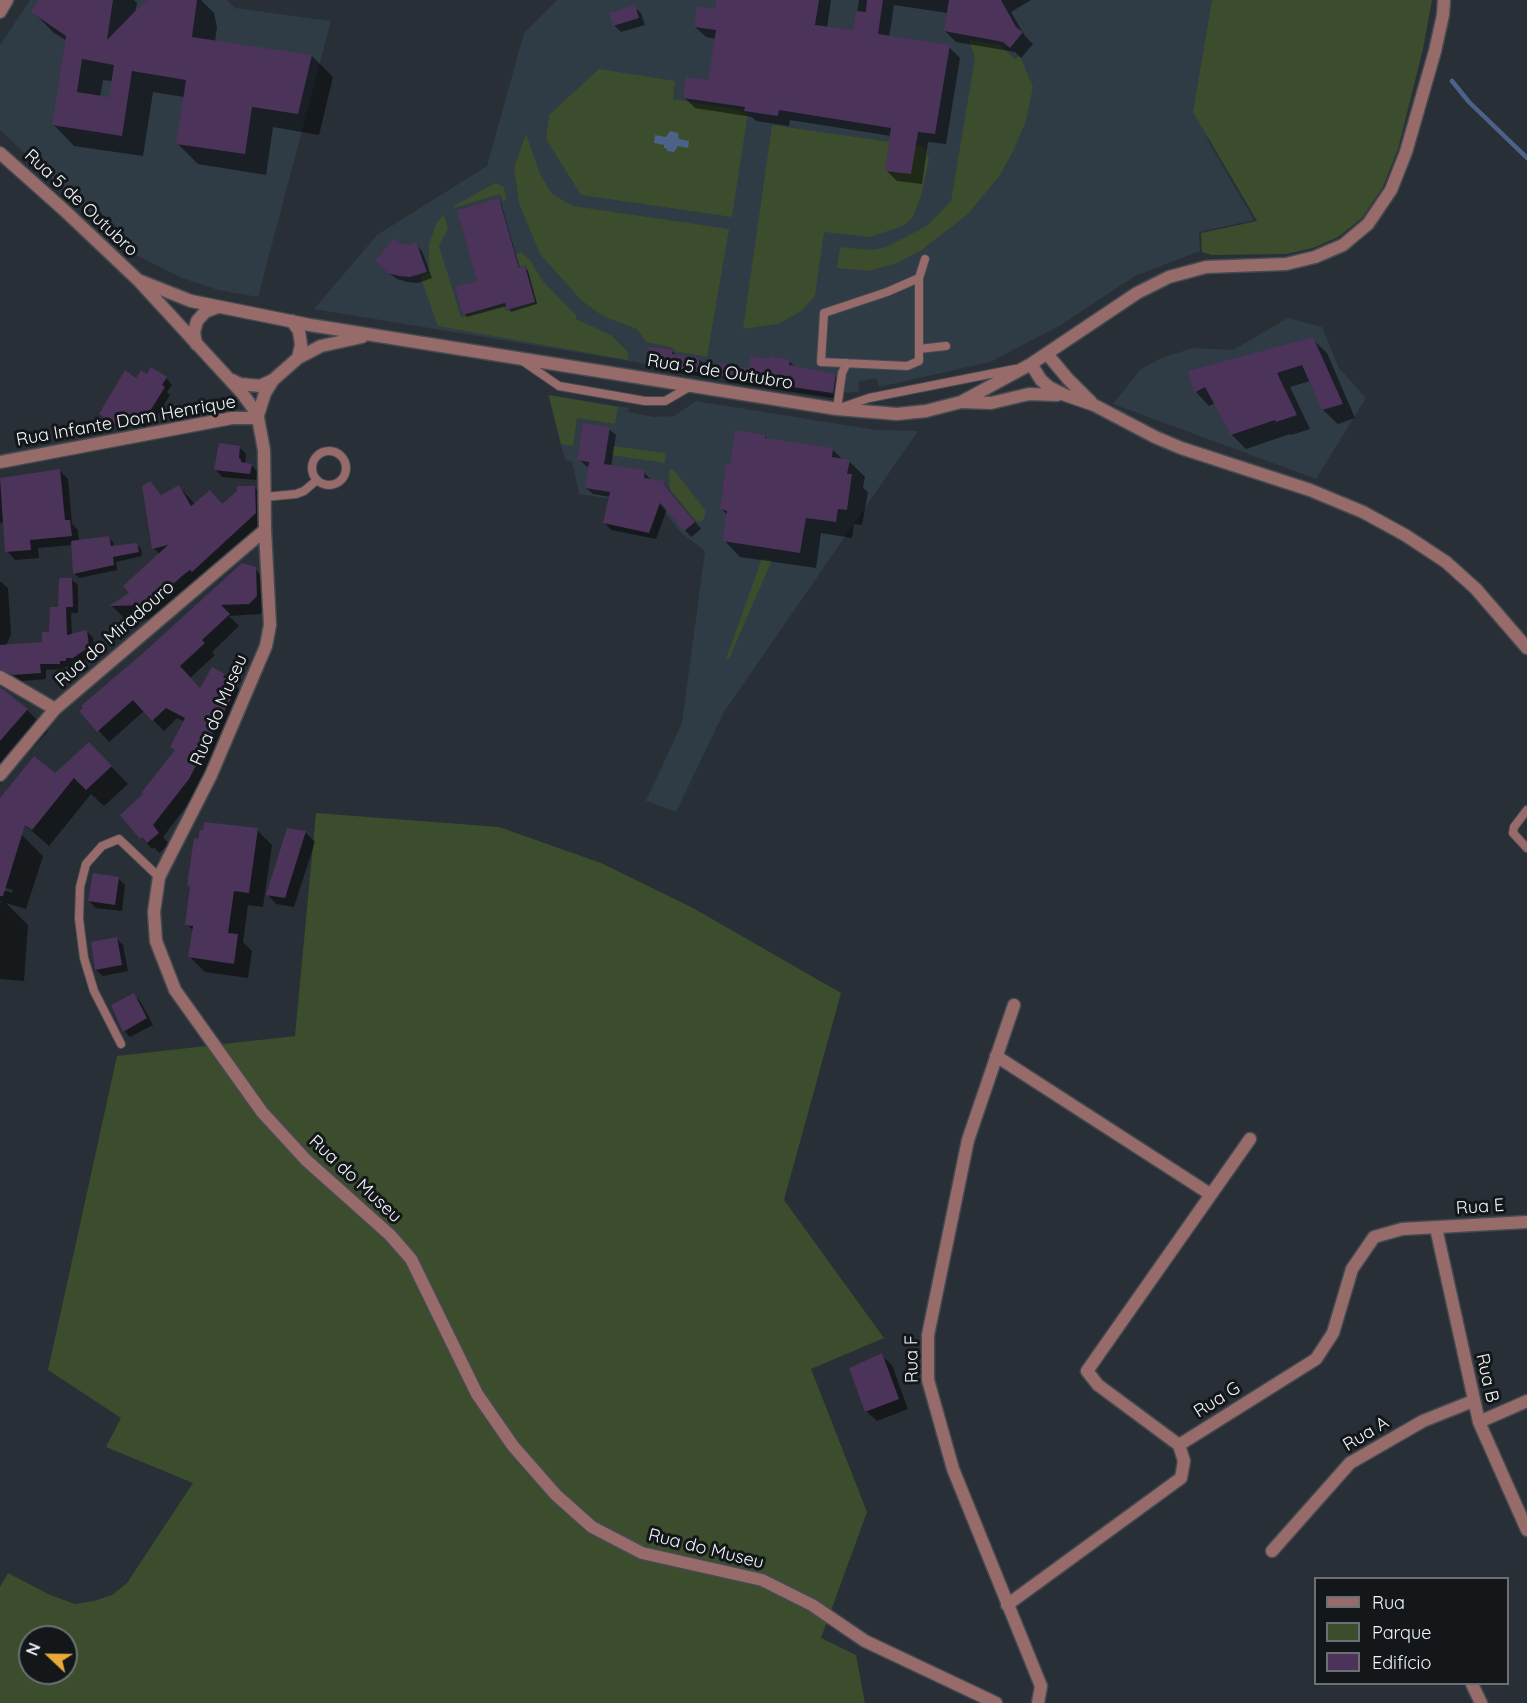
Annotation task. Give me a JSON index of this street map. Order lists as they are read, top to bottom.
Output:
{
  "streets": {
    "street": [
      "Rua 5 de Outubro",
      "Rua Infante Dom Henrique",
      "Rua do Miradouro",
      "Rua do Museu",
      "Rua E",
      "Rua F",
      "Rua B",
      "Rua G",
      "Rua A"
    ]
  },
  "crossings": [
    ["Rua Infante Dom Henrique", "Rua do Museu"],
    ["Rua do Miradouro", "Rua do Museu"],
    ["Rua E", "Rua B"],
    ["Rua E", "Rua G"],
    ["Rua B", "Rua G"],
    ["Rua B", "Rua A"]
  ],
  "legend": ["Rua", "Parque", "Edifício"],
  "north": "left"
}
